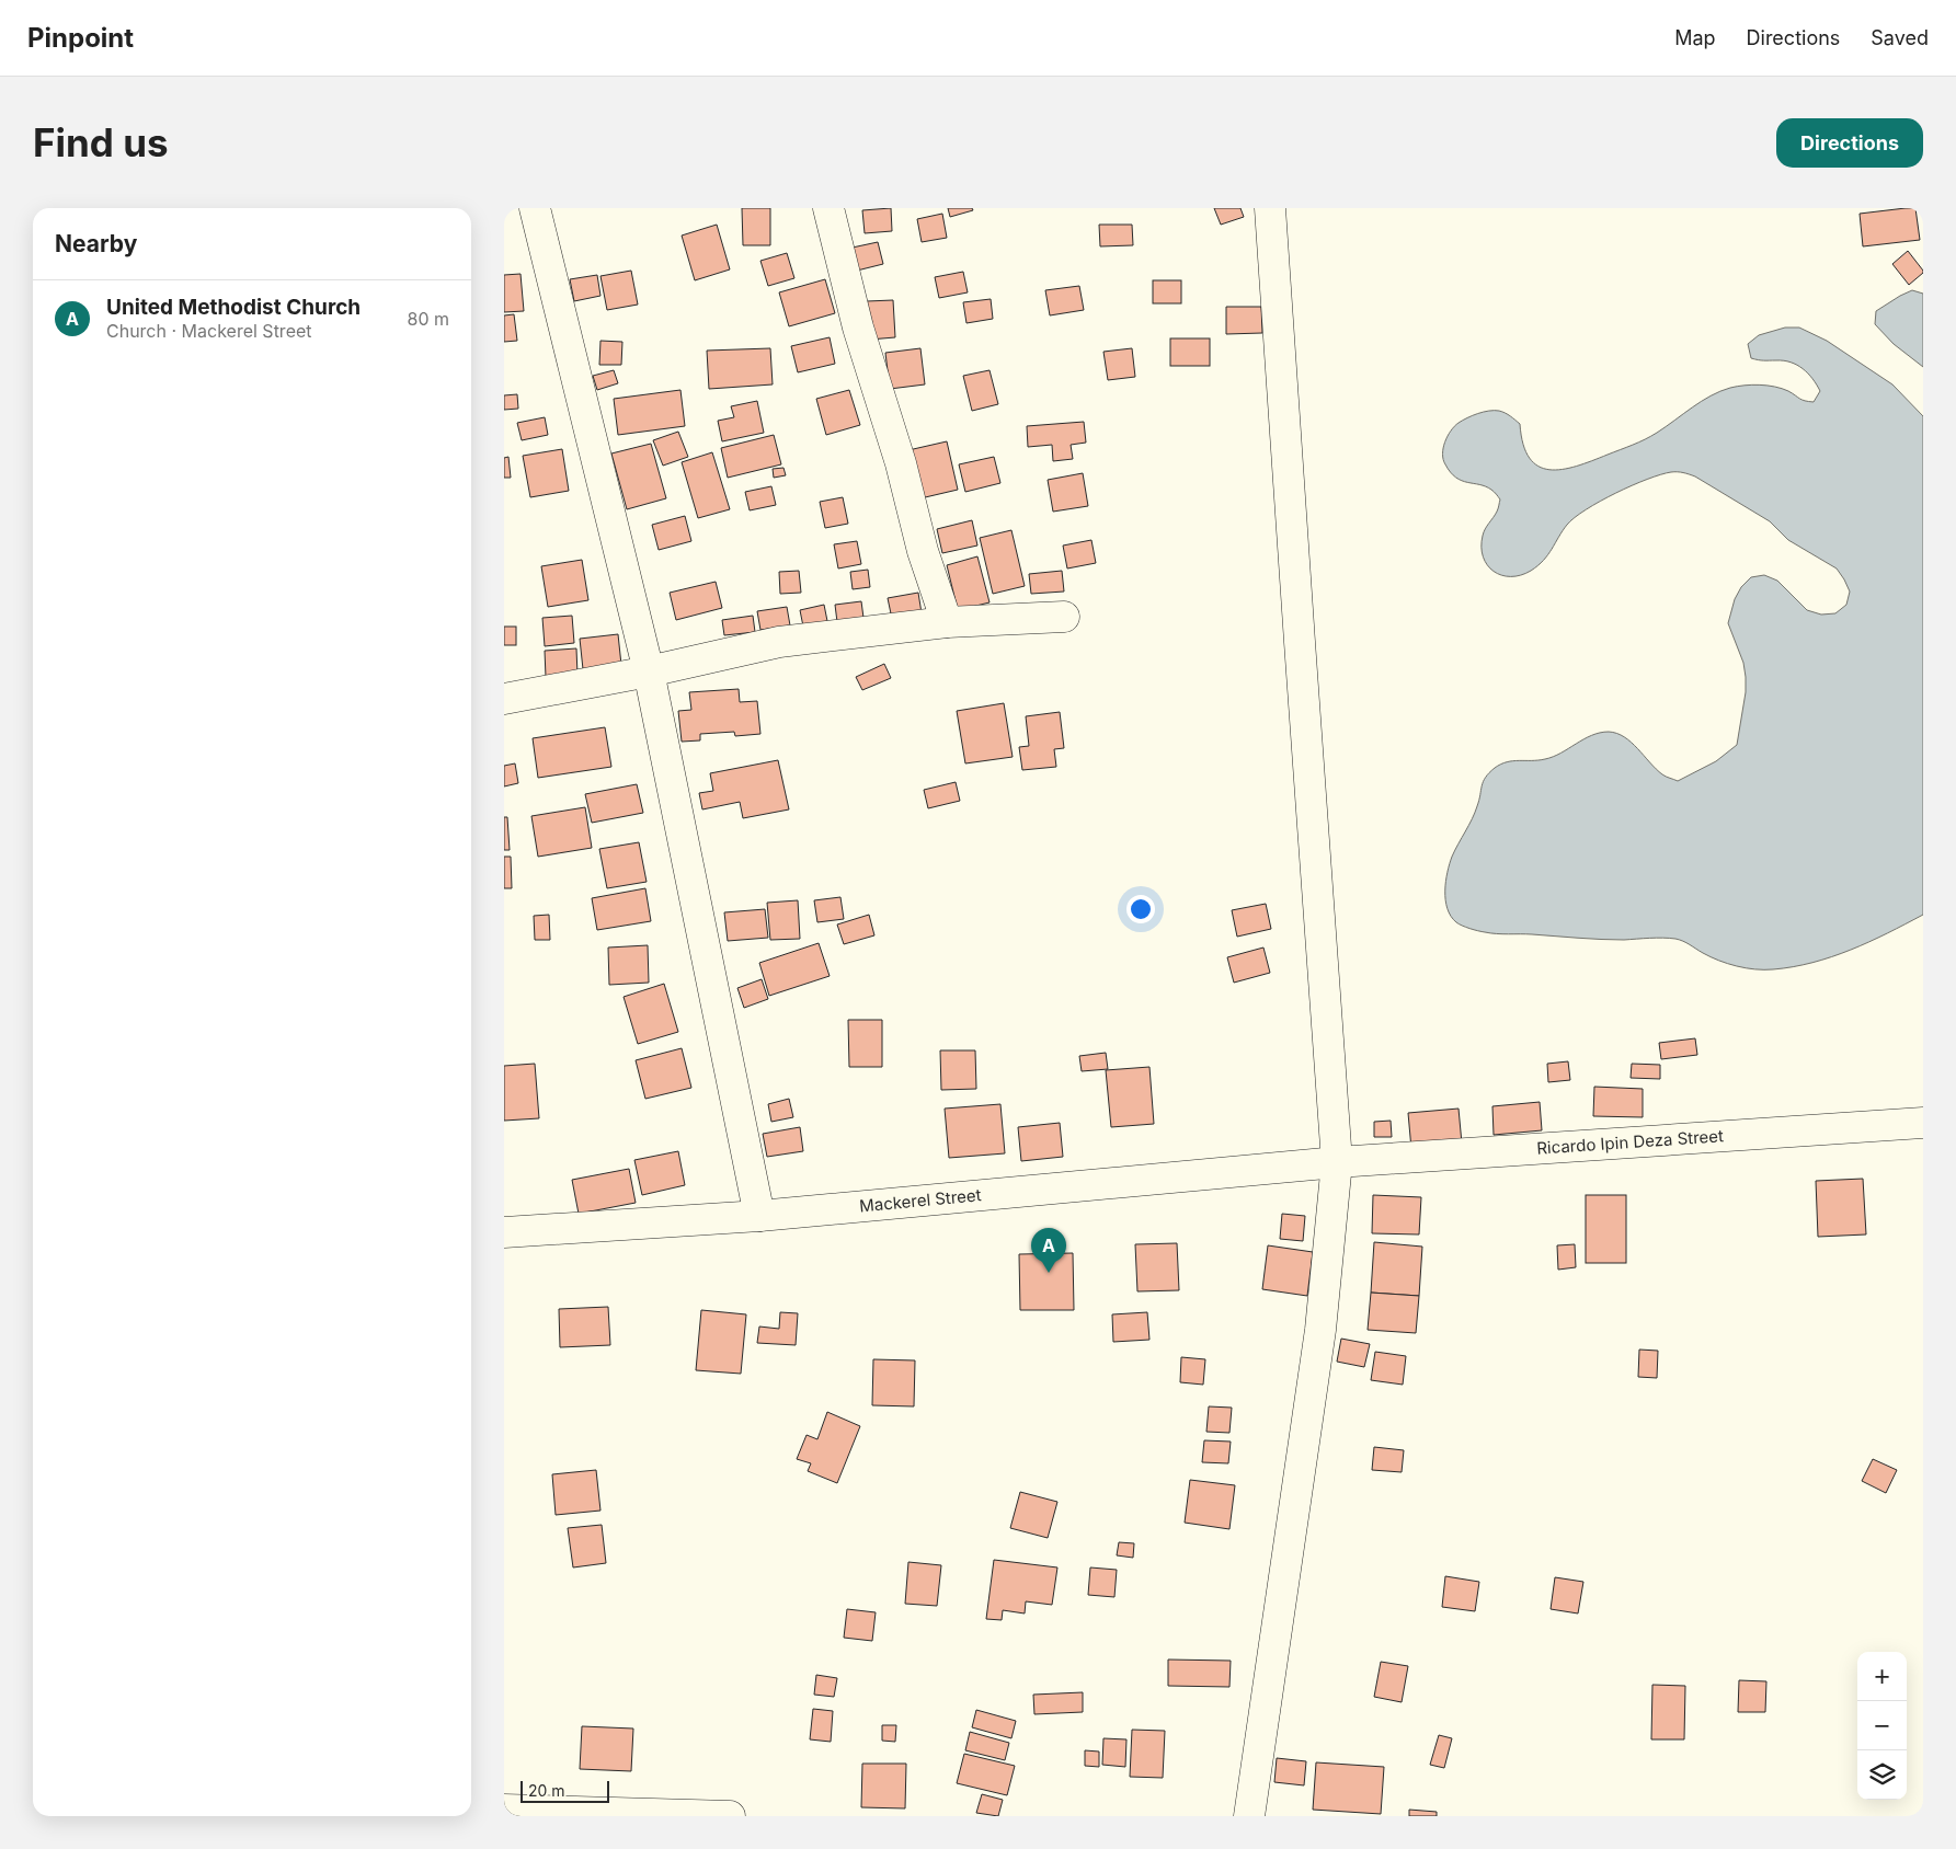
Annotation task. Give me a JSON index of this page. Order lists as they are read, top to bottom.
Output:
{
  "streets": {
    "street": ["Ricardo Ipin Deza Street", "Mackerel Street"]
  },
  "crossings": [
    ["Ricardo Ipin Deza Street", "Mackerel Street"]
  ],
  "scale_bar": "20 m",
  "page": {
    "header": "Pinpoint",
    "nav": ["Map", "Directions", "Saved"],
    "buttons": "Directions",
    "title": "Find us",
    "heading": "Nearby",
    "list": [
      {
        "mark": "A",
        "name": "United Methodist Church",
        "note": "Church · Mackerel Street",
        "value": "80 m"
      }
    ],
    "pins": "A",
    "map_buttons": ["+", "−"],
    "scale": "20 m"
  }
}
